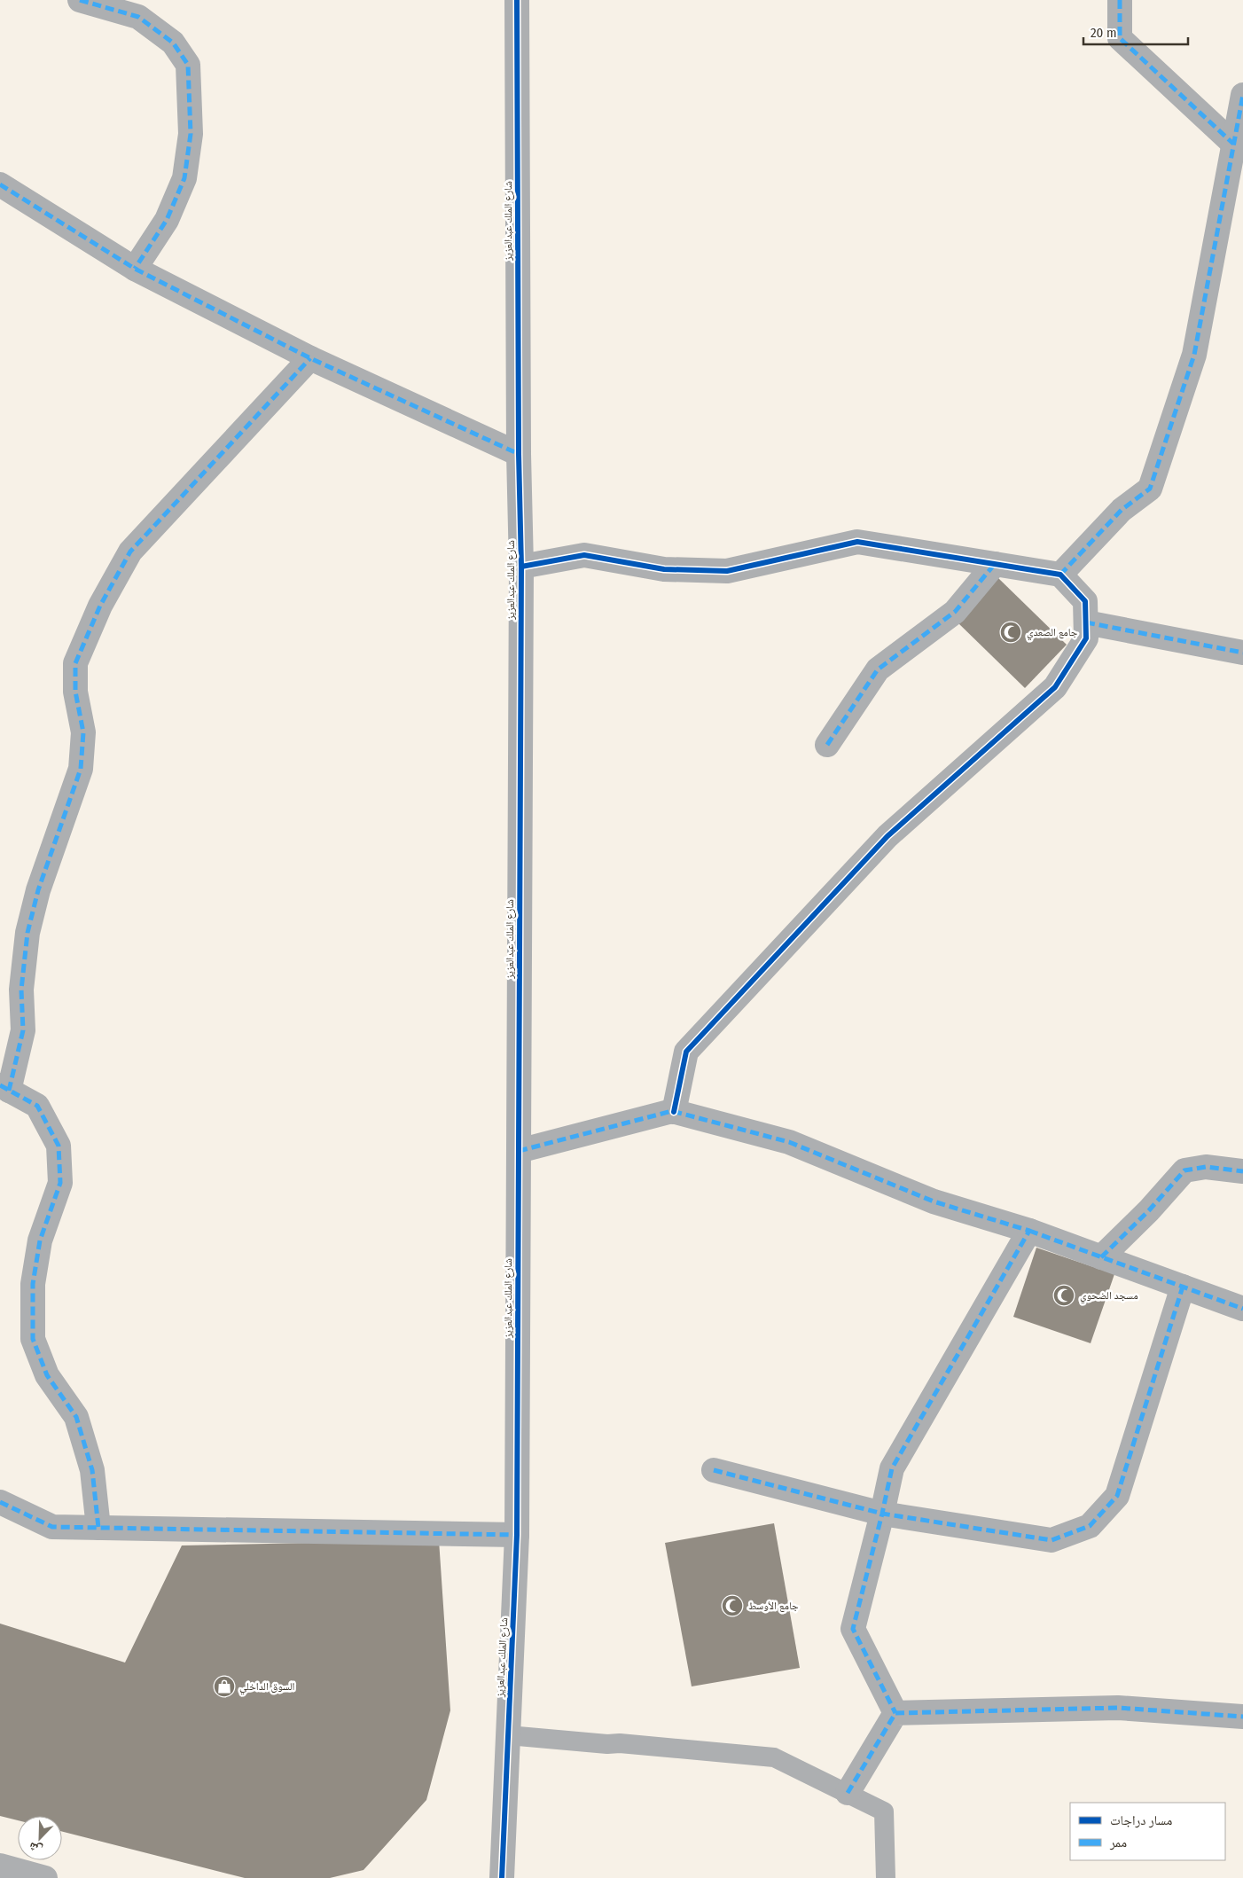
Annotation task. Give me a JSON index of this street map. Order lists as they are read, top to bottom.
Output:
{
  "streets": {
    "street": ["شارع الملك عبدالعزيز"]
  },
  "places": {
    "mosque": ["جامع الصعدي", "مسجد الضحوي", "جامع الأوسط"],
    "shop": ["السوق الداخلي"]
  },
  "legend": ["مسار دراجات", "ممر"],
  "scale_bar": "20 m",
  "north": "bottom left"
}
